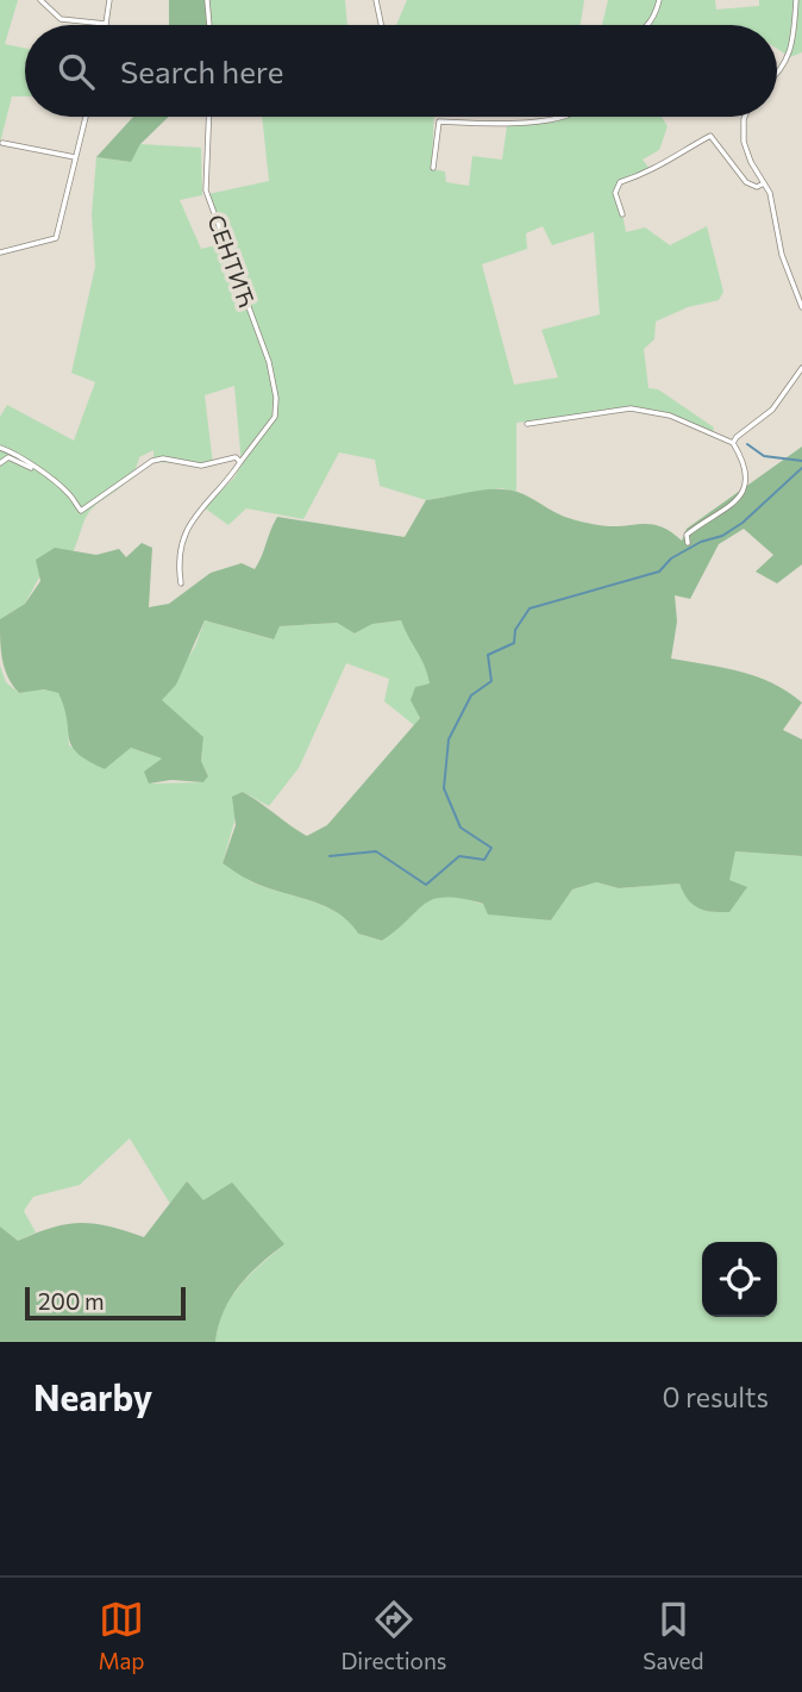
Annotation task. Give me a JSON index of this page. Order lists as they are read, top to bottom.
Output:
{
  "streets": {
    "street": ["СЕНТИЋ"]
  },
  "scale_bar": "200 m",
  "page": {
    "search": "Search here",
    "scale": "200 m",
    "heading": ["Nearby", "0 results"],
    "nav": ["Map", "Directions", "Saved"]
  }
}
